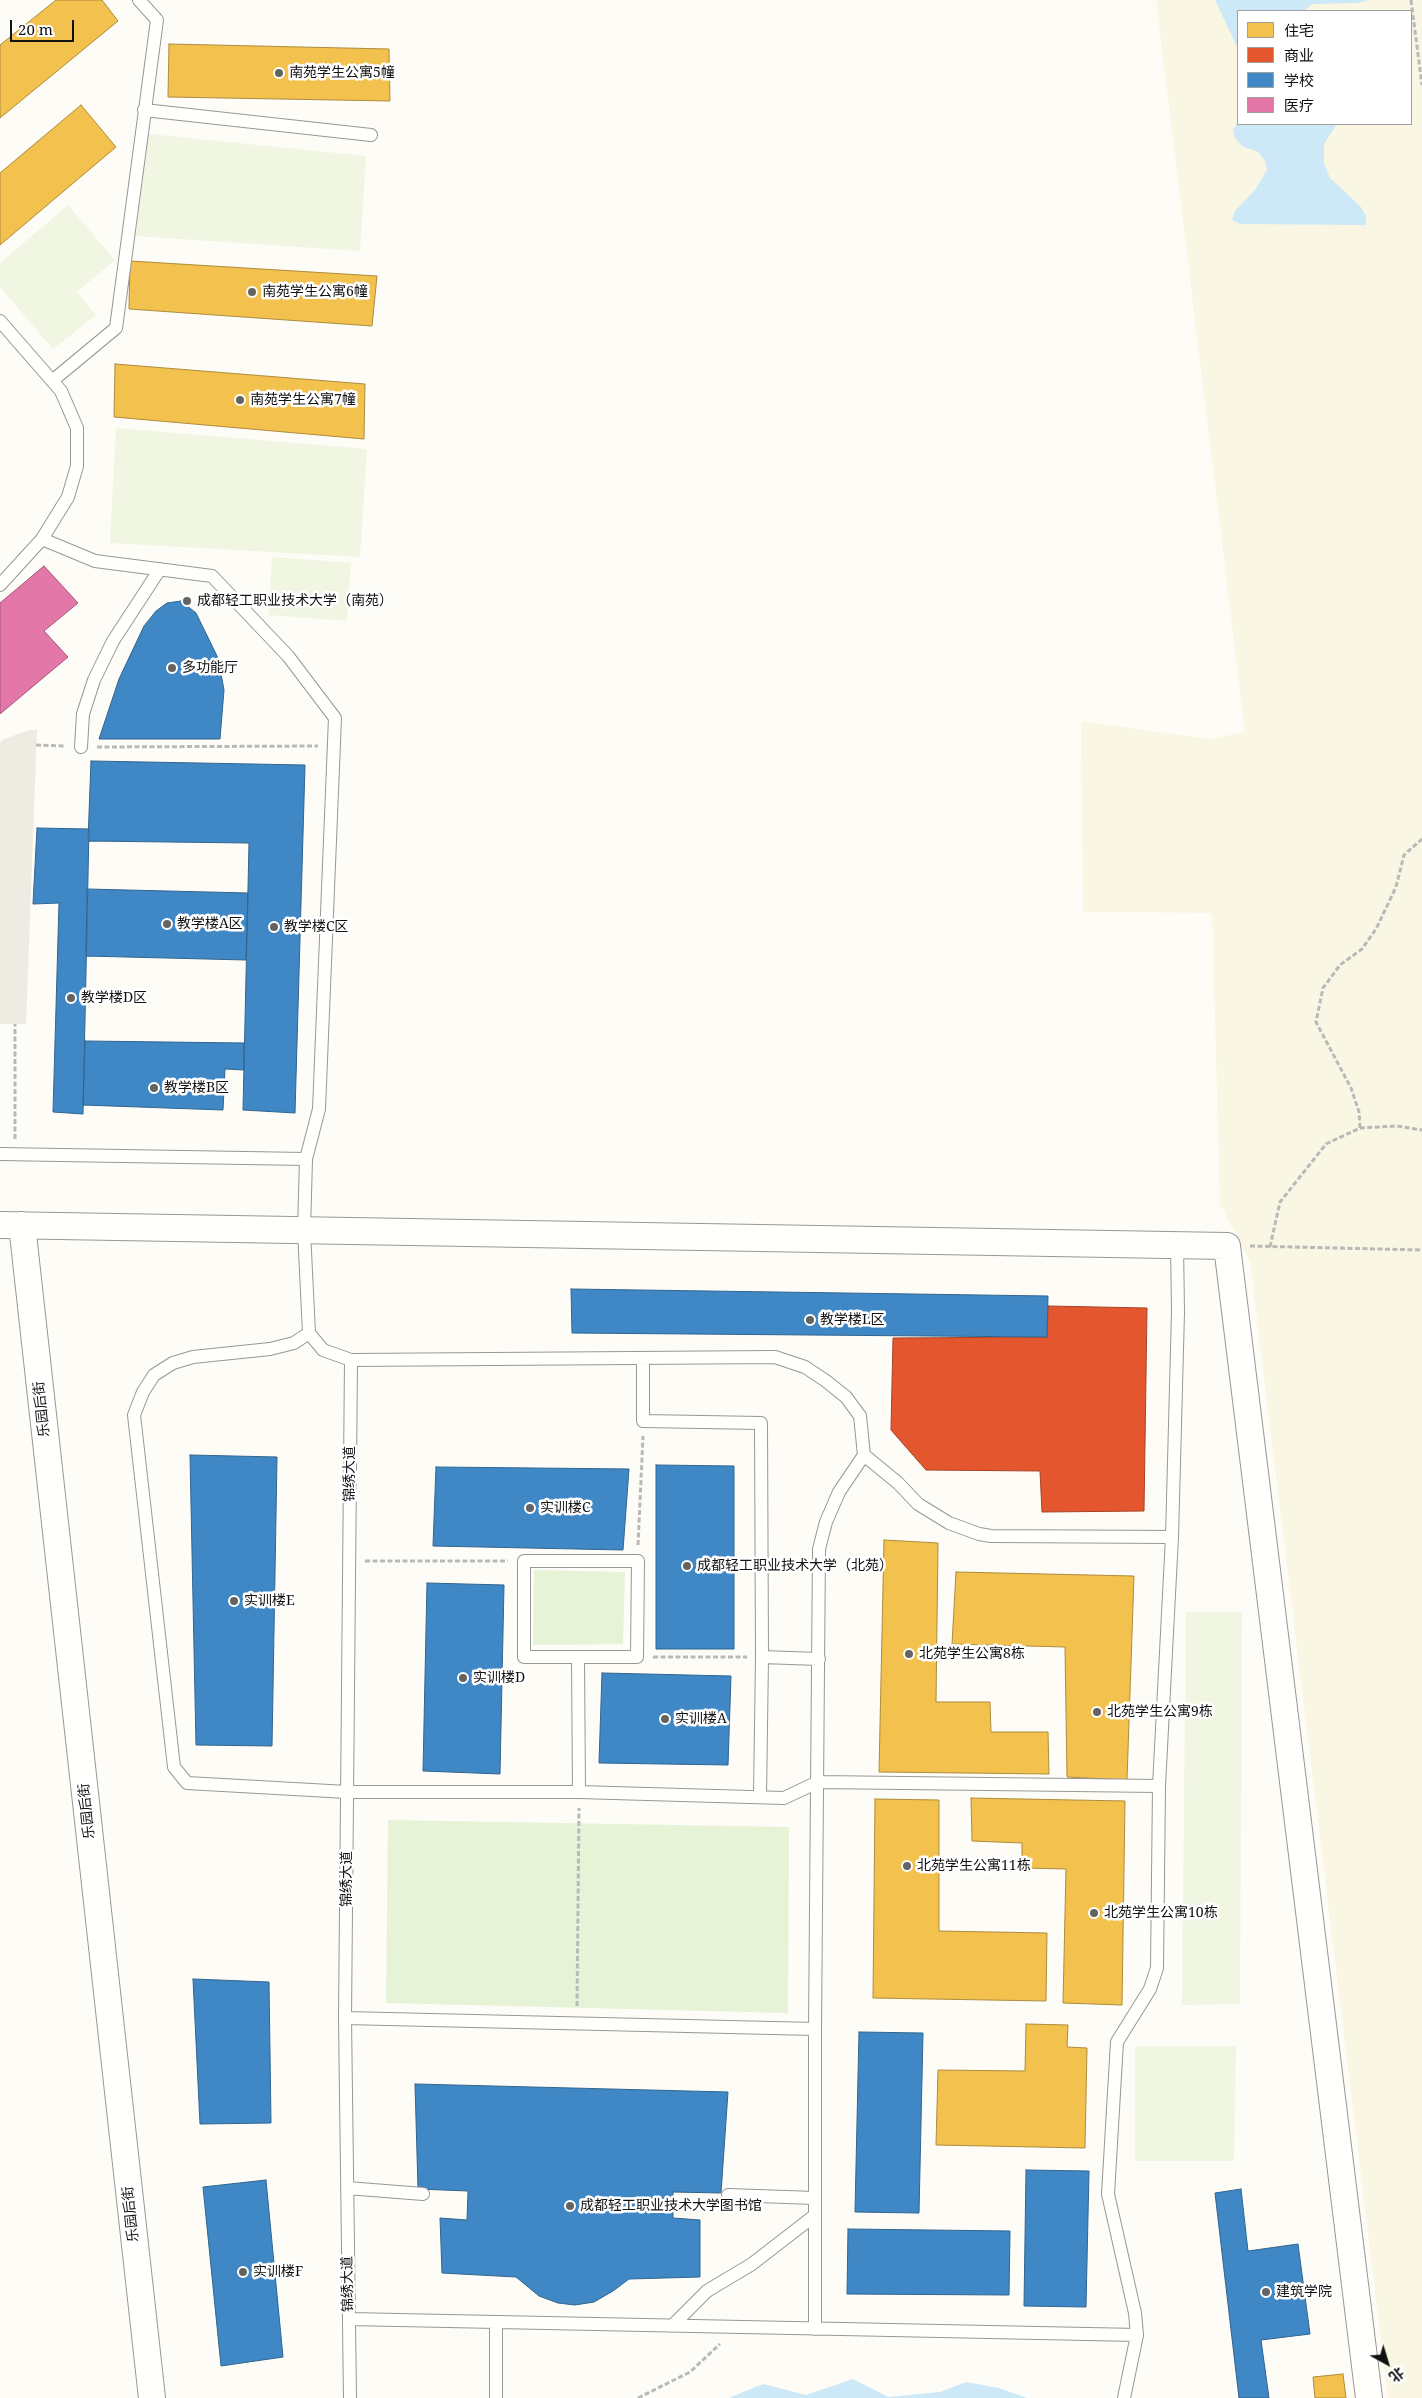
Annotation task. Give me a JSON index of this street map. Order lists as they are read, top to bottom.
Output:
{
  "streets": {
    "street": ["乐园后街"],
    "lane": ["锦绣大道"]
  },
  "places": [
    "南苑学生公寓5幢",
    "南苑学生公寓6幢",
    "南苑学生公寓7幢",
    "成都轻工职业技术大学（南苑）",
    "多功能厅",
    "教学楼A区",
    "教学楼C区",
    "教学楼D区",
    "教学楼B区",
    "教学楼L区",
    "实训楼C",
    "成都轻工职业技术大学（北苑）",
    "实训楼E",
    "北苑学生公寓8栋",
    "实训楼D",
    "北苑学生公寓9栋",
    "实训楼A",
    "北苑学生公寓11栋",
    "北苑学生公寓10栋",
    "成都轻工职业技术大学图书馆",
    "实训楼F",
    "建筑学院"
  ],
  "legend": [
    "住宅",
    "商业",
    "学校",
    "医疗"
  ],
  "scale_bar": "20 m",
  "north": "bottom right"
}
